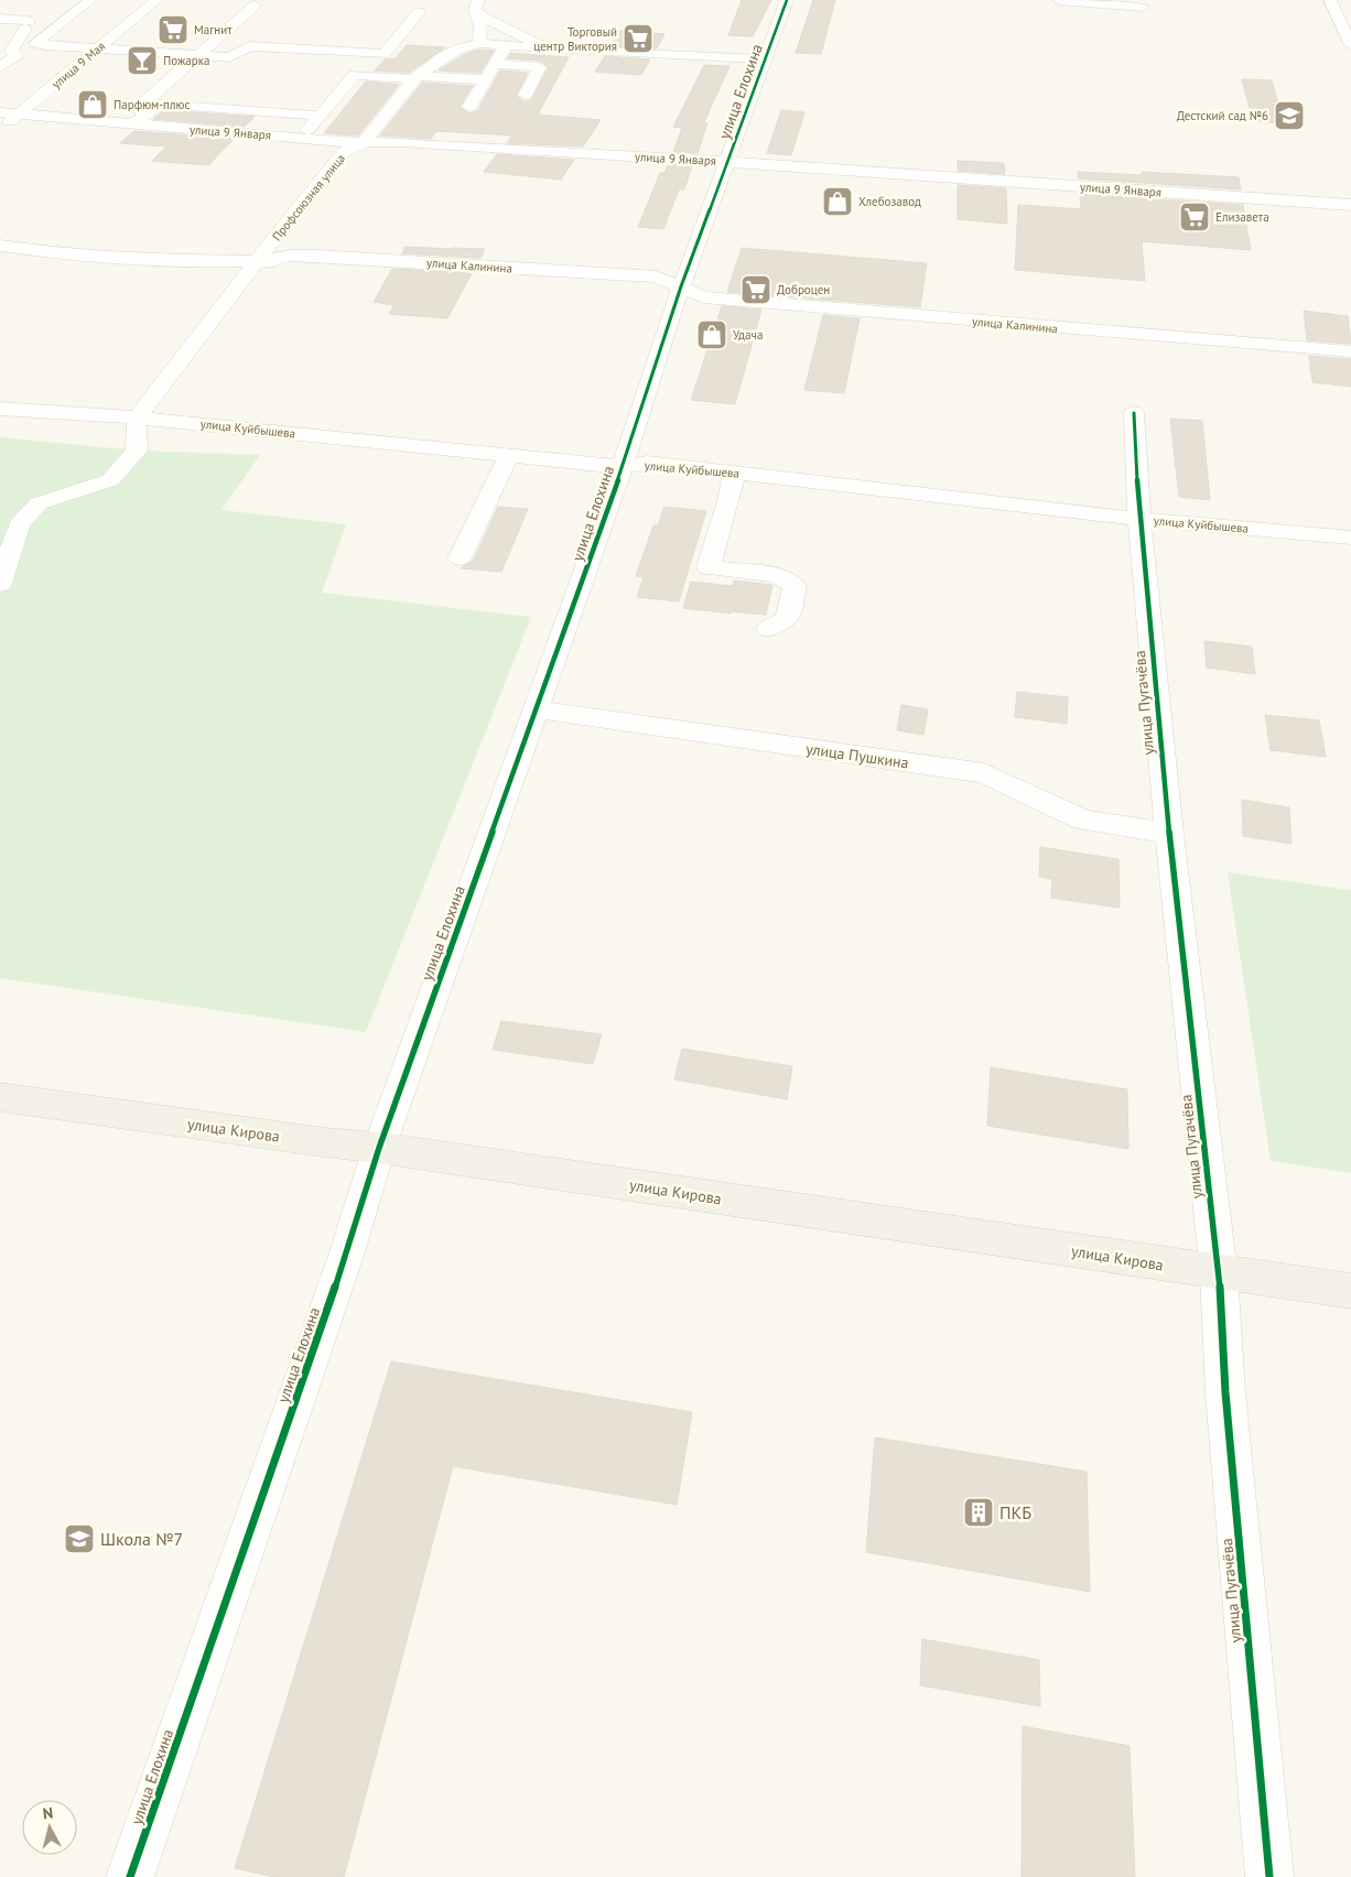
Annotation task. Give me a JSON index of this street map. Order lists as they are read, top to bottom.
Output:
{
  "streets": {
    "main road": ["улица Кирова"],
    "street": [
      "улица 9 Мая",
      "улица Елохина",
      "улица 9 Января",
      "Профсоюзная улица",
      "улица Калинина",
      "улица Куйбышева",
      "улица Пугачёва",
      "улица Пушкина"
    ]
  },
  "crossings": [
    ["улица 9 Мая", "улица 9 Января"],
    ["улица Елохина", "улица 9 Января"],
    ["улица Елохина", "улица Калинина"],
    ["улица Елохина", "улица Куйбышева"],
    ["улица Елохина", "улица Пушкина"],
    ["улица Елохина", "улица Кирова"],
    ["улица 9 Января", "Профсоюзная улица"],
    ["Профсоюзная улица", "улица Калинина"],
    ["Профсоюзная улица", "улица Куйбышева"],
    ["улица Куйбышева", "улица Пугачёва"],
    ["улица Пугачёва", "улица Пушкина"],
    ["улица Пугачёва", "улица Кирова"]
  ],
  "places": {
    "supermarket": [
      "Магнит",
      "Торговый центр Виктория",
      "Елизавета",
      "Доброцен"
    ],
    "bar": ["Пожарка"],
    "shop": ["Парфюм-плюс", "Хлебозавод", "Удача"],
    "school or university": ["Дестский сад №6", "Школа №7"],
    "building": ["ПКБ"]
  },
  "north": "top"
}
